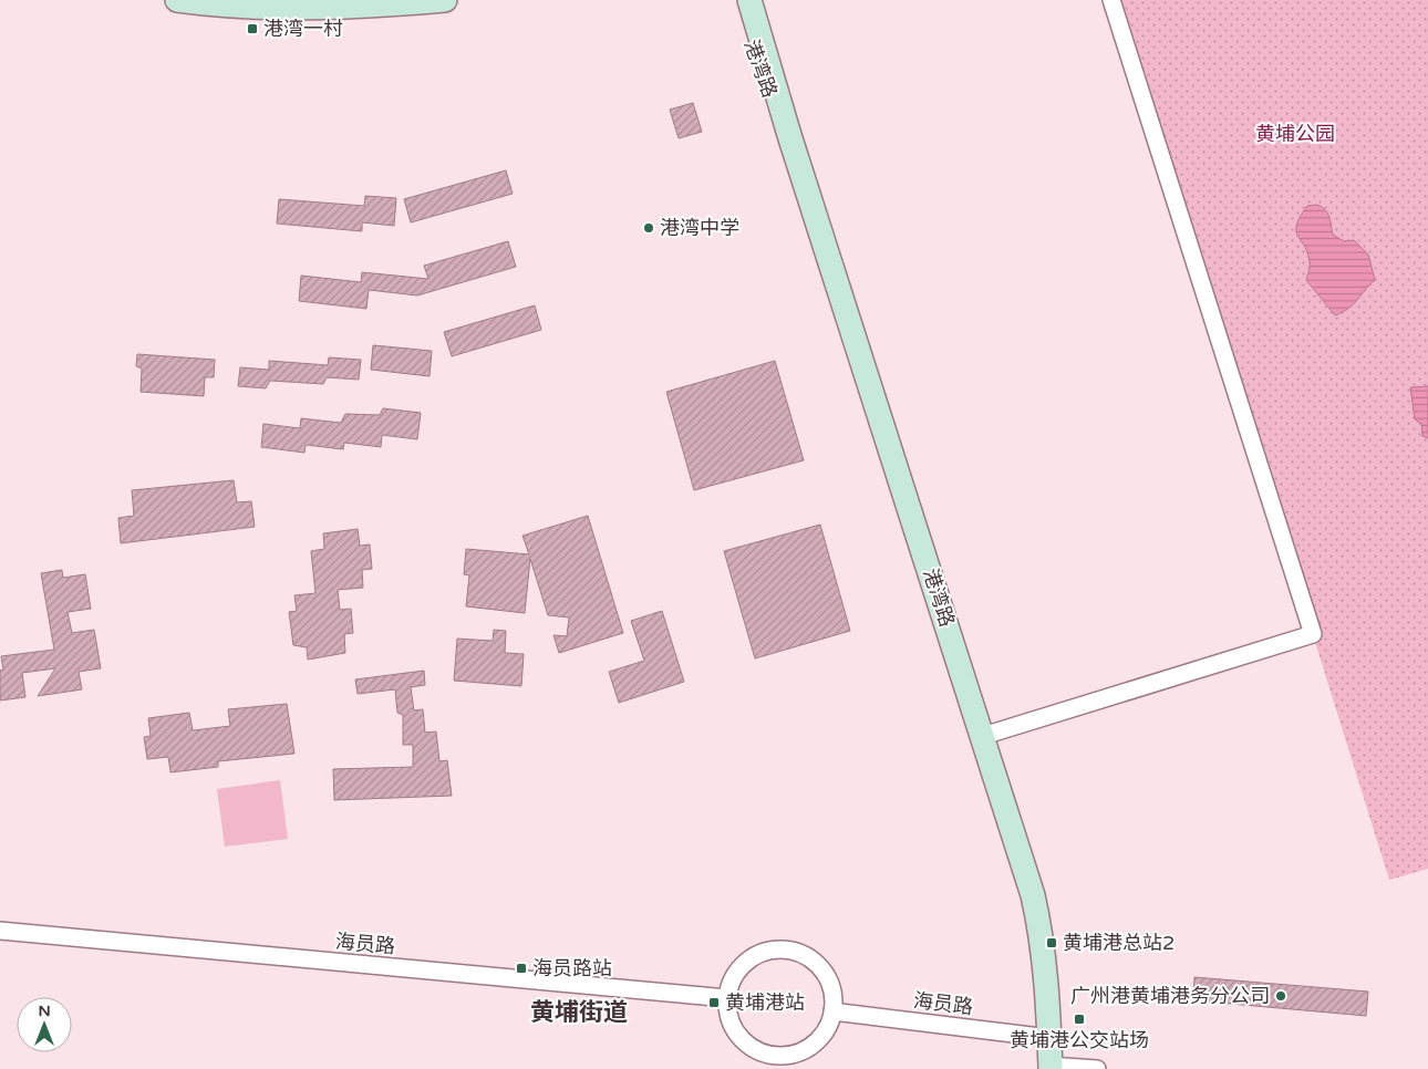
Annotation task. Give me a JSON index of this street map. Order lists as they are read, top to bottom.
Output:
{
  "streets": {
    "street": ["港湾路", "海员路"]
  },
  "crossings": [
    ["港湾路", "海员路"]
  ],
  "districts": ["黄埔街道"],
  "parks": ["黄埔公园"],
  "places": {
    "transit": [
      "港湾一村",
      "黄埔港总站2",
      "海员路站",
      "黄埔港站",
      "黄埔港公交站场"
    ],
    "other": ["港湾中学", "广州港黄埔港务分公司"]
  },
  "north": "top"
}
